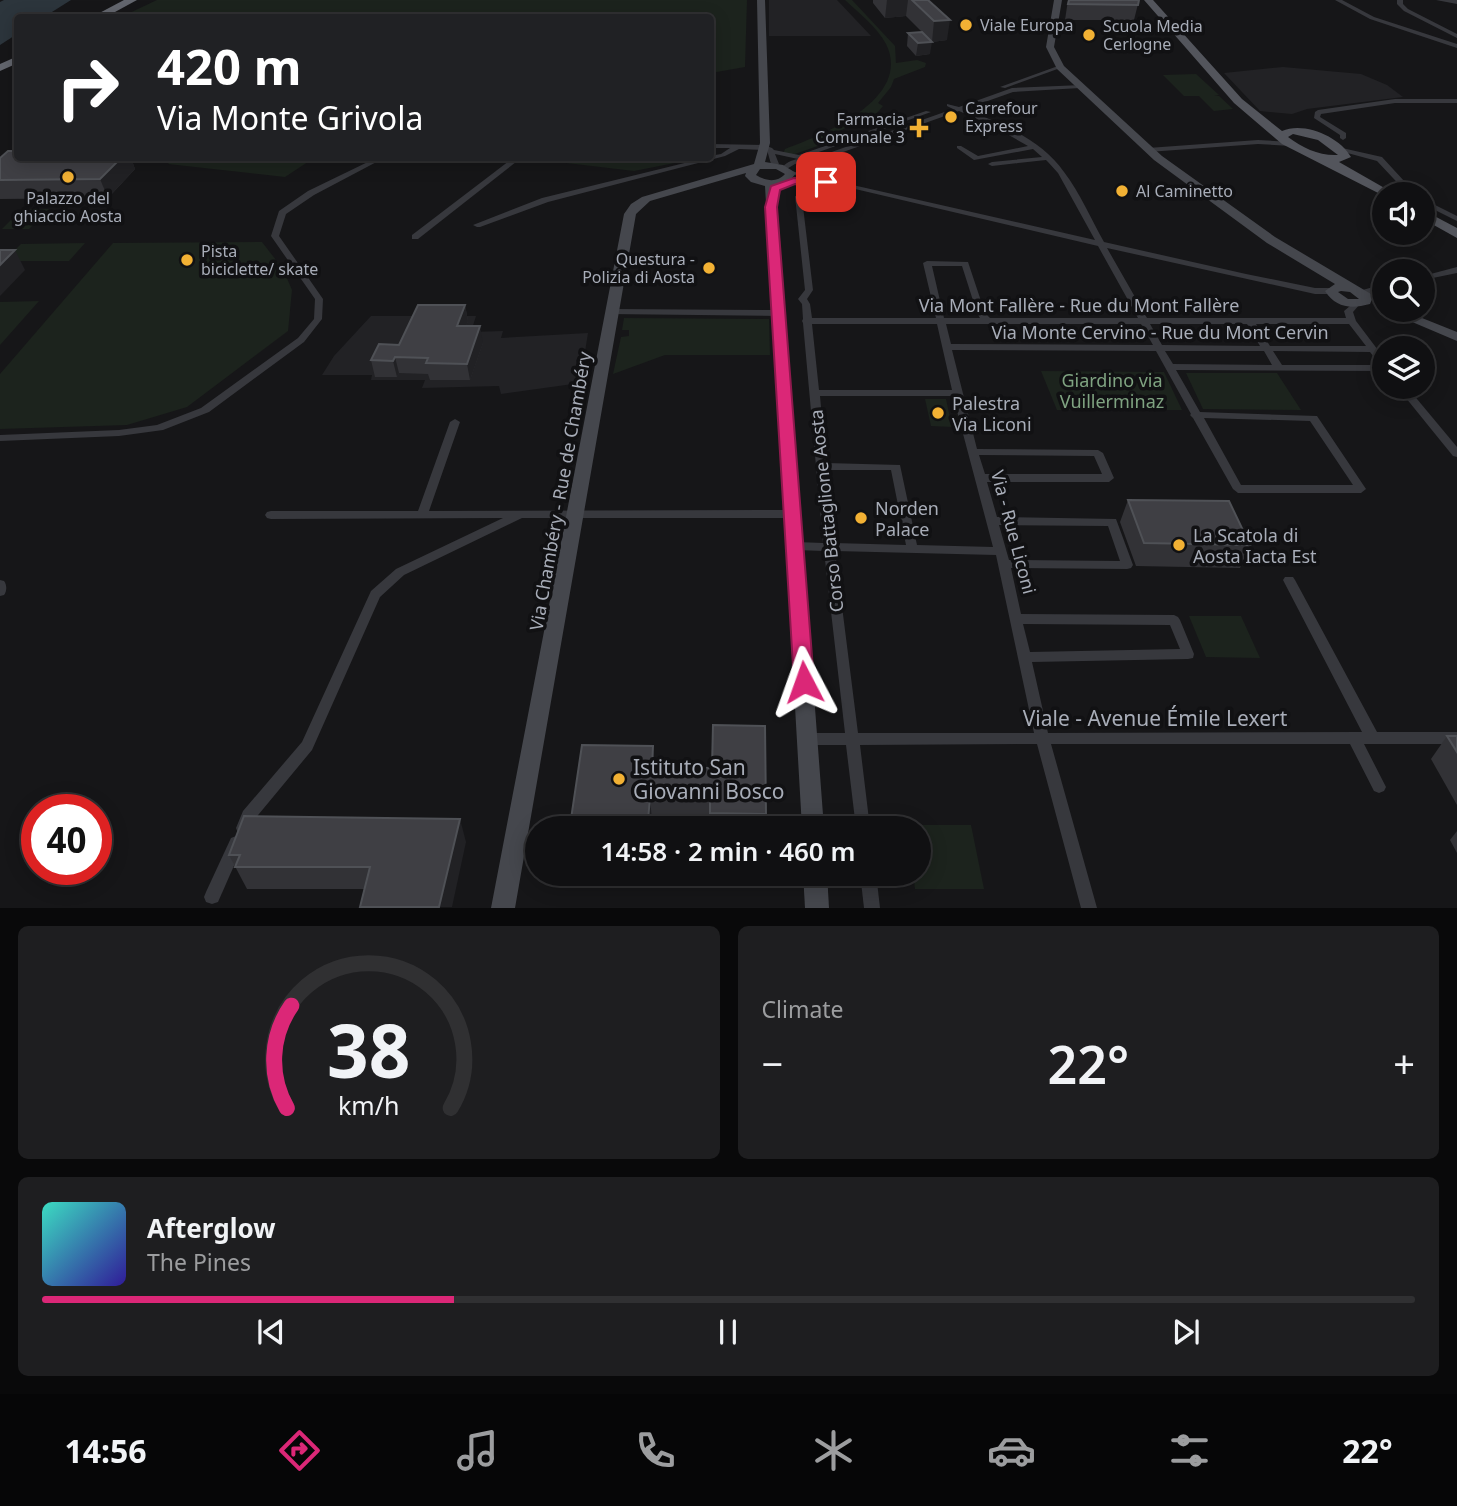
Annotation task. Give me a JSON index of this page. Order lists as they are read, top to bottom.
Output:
{
  "streets": {
    "street": [
      "Via Mont Fallère - Rue du Mont Fallère",
      "Via Monte Cervino - Rue du Mont Cervin",
      "Via Chambéry - Rue de Chambéry",
      "Corso Battaglione Aosta",
      "Via - Rue Liconi",
      "Viale - Avenue Émile Lexert"
    ]
  },
  "crossings": [
    ["Via Mont Fallère - Rue du Mont Fallère", "Corso Battaglione Aosta"],
    ["Via Mont Fallère - Rue du Mont Fallère", "Via - Rue Liconi"],
    ["Via Monte Cervino - Rue du Mont Cervin", "Via - Rue Liconi"],
    ["Corso Battaglione Aosta", "Viale - Avenue Émile Lexert"],
    ["Via - Rue Liconi", "Viale - Avenue Émile Lexert"]
  ],
  "parks": ["Giardino via Vuillerminaz"],
  "places": {
    "other": [
      "Viale Europa",
      "Scuola Media Cerlogne",
      "Carrefour Express",
      "Palazzo del ghiaccio Aosta",
      "Al Caminetto",
      "Pista biciclette/ skate",
      "Questura - Polizia di Aosta",
      "Palestra Via Liconi",
      "Norden Palace",
      "La Scatola di Aosta Iacta Est",
      "Istituto San Giovanni Bosco"
    ],
    "health": ["Farmacia Comunale 3"]
  },
  "page": {
    "turn": ["420 m", "Via Monte Grivola"],
    "limit": "40",
    "trip": "14:58 · 2 min · 460 m",
    "tile": "Climate",
    "heat": ["−", "22°", "+"],
    "song": ["Afterglow", "The Pines"],
    "tabs": ["14:56", "22°"],
    "gauge": ["38", "km/h"]
  }
}
